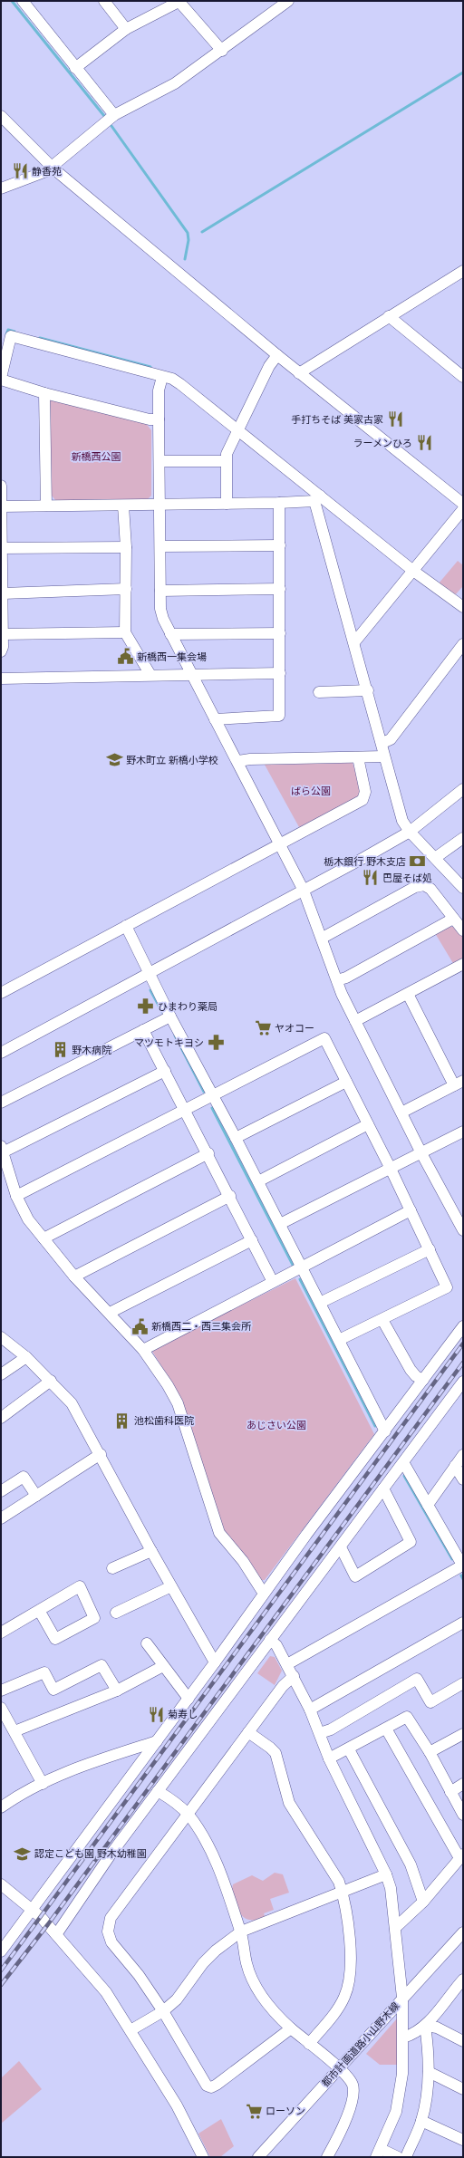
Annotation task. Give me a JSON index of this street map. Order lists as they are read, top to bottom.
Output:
{
  "streets": {
    "street": ["都市計画道路小山野木線"]
  },
  "parks": ["新橋西公園", "ばら公園", "あじさい公園"],
  "places": {
    "restaurant": [
      "静香苑",
      "手打ちそば 美家古家",
      "ラーメンひろ",
      "巴屋そば処",
      "菊寿し"
    ],
    "public building": ["新橋西一集会場", "新橋西二・西三集会所"],
    "school or university": ["野木町立 新橋小学校", "認定こども園 野木幼稚園"],
    "bank": ["栃木銀行 野木支店"],
    "pharmacy": ["ひまわり薬局", "マツモトキヨシ"],
    "supermarket": ["ヤオコー", "ローソン"],
    "building": ["野木病院", "池松歯科医院"]
  }
}
